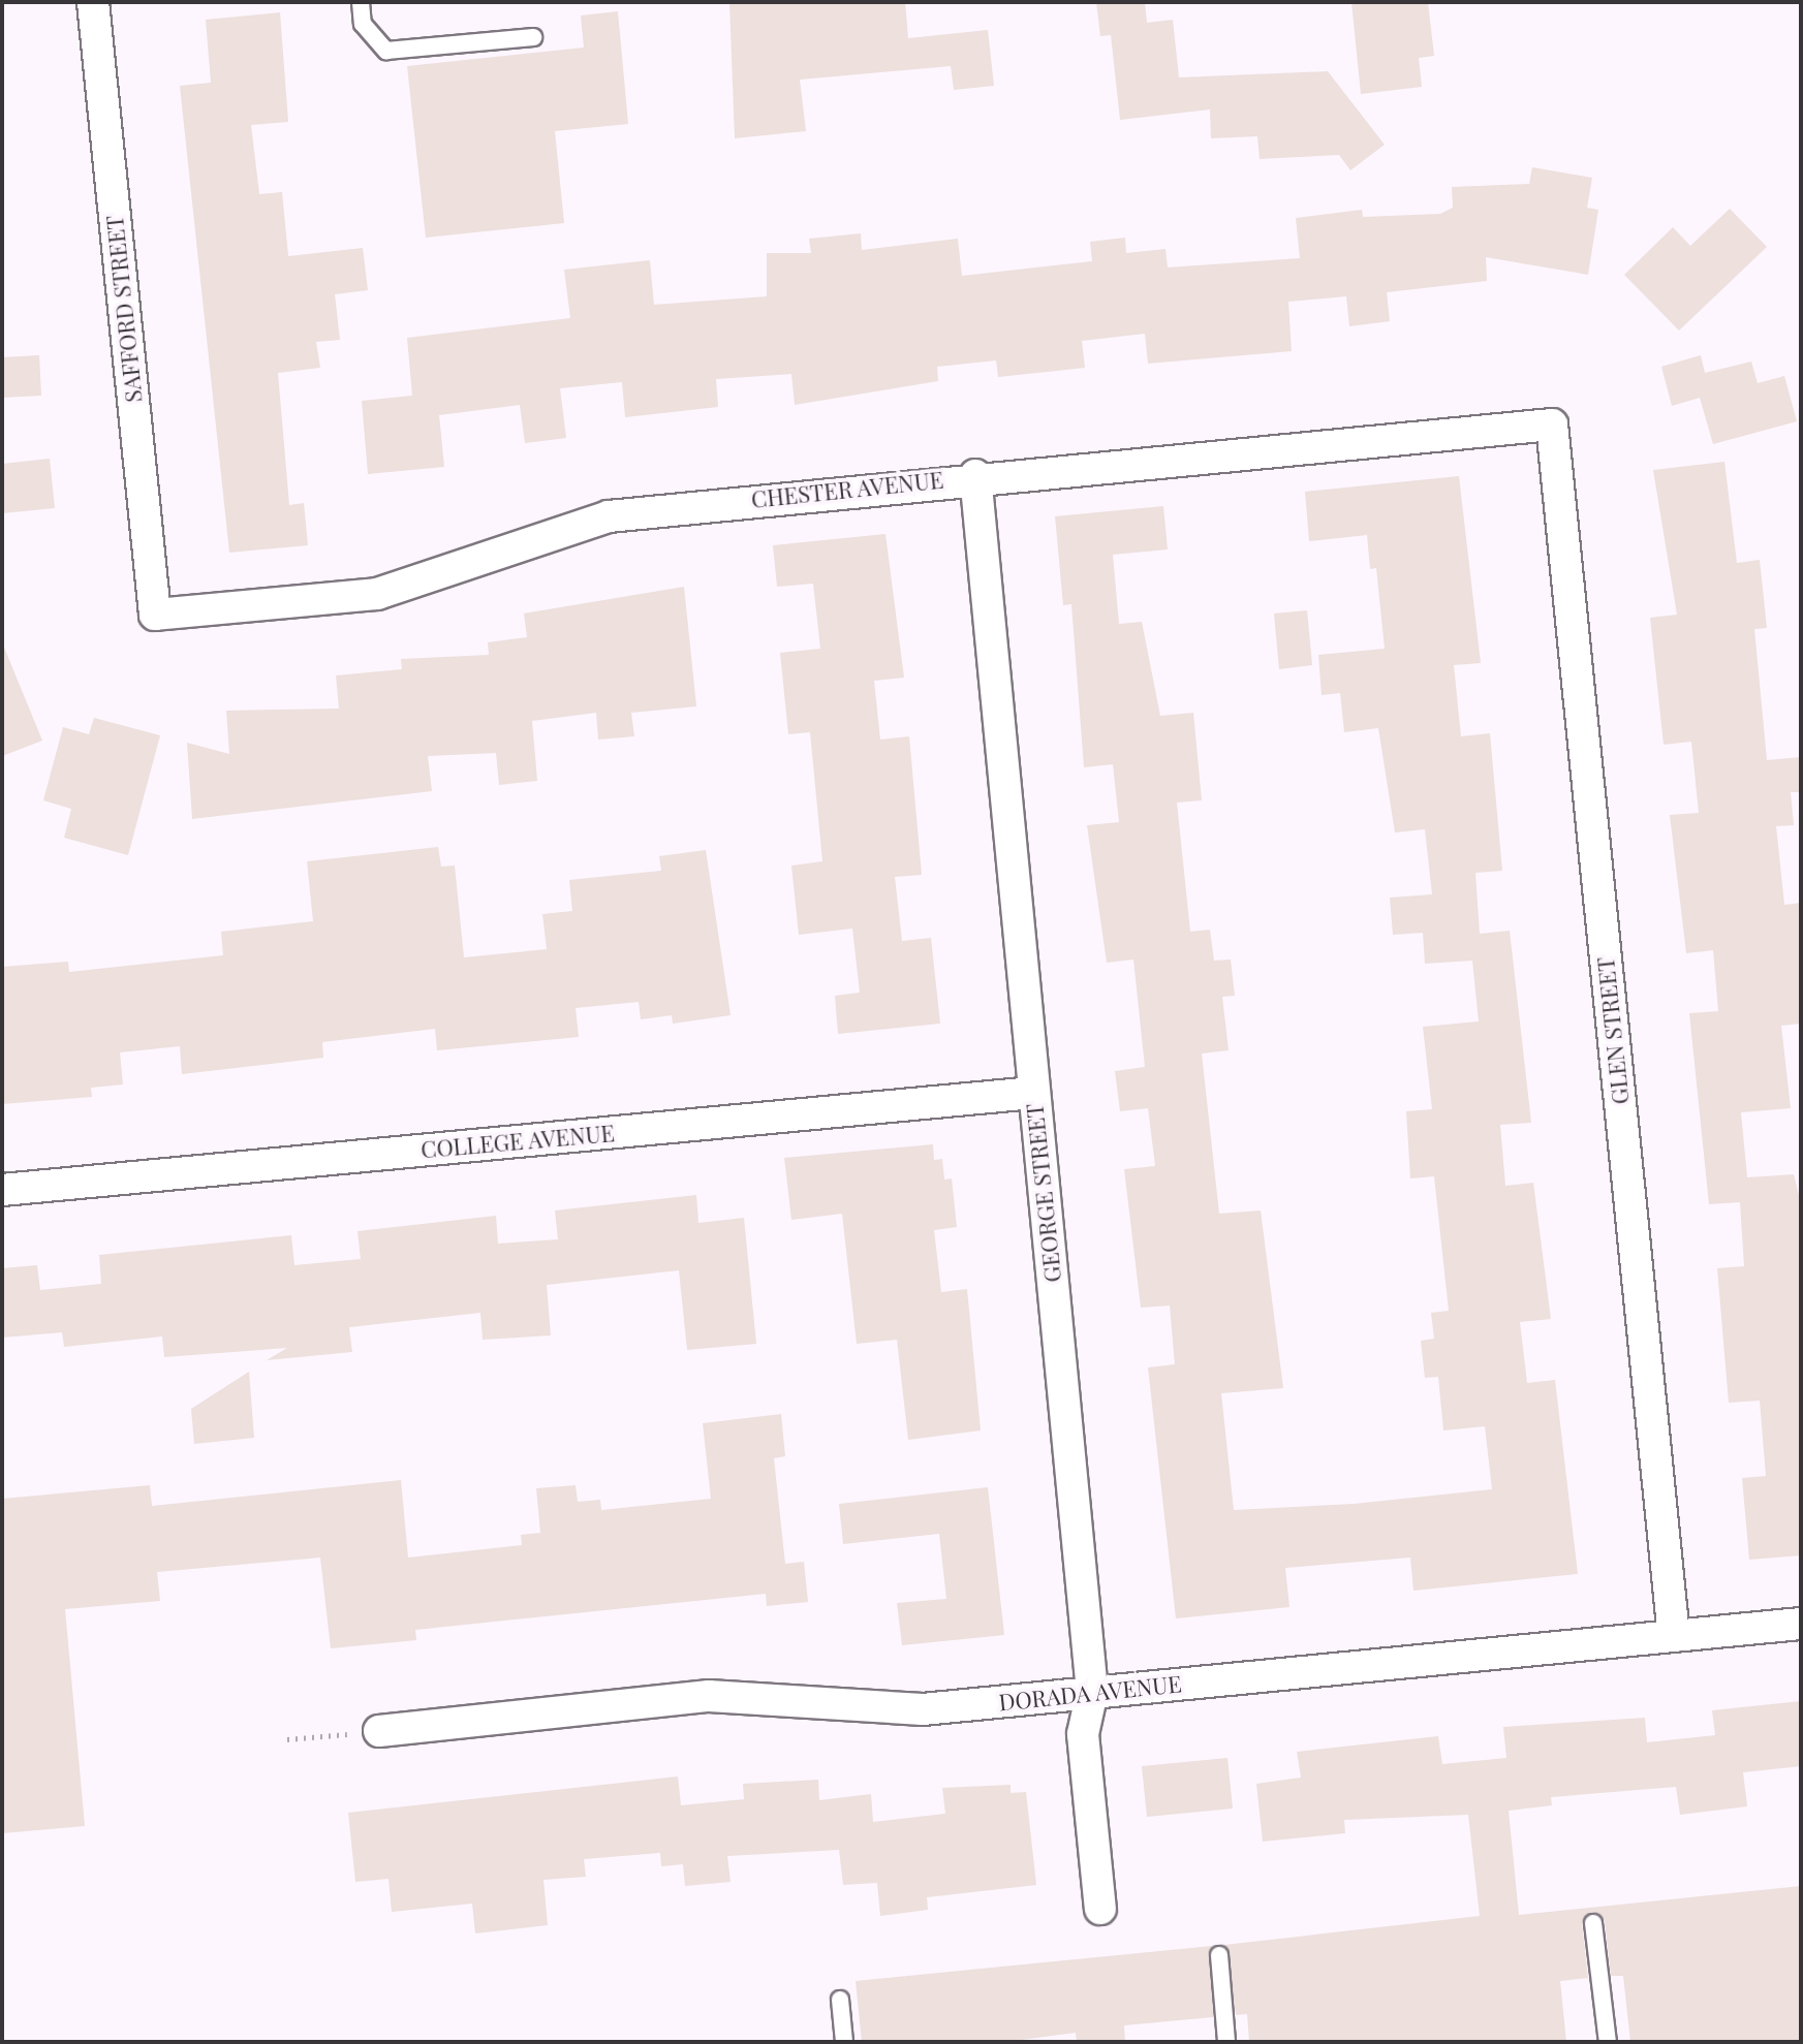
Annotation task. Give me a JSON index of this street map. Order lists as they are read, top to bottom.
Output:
{
  "streets": {
    "street": [
      "SAFFORD STREET",
      "CHESTER AVENUE",
      "GLEN STREET",
      "COLLEGE AVENUE",
      "GEORGE STREET",
      "DORADA AVENUE"
    ]
  },
  "crossings": [
    ["SAFFORD STREET", "CHESTER AVENUE"],
    ["CHESTER AVENUE", "GLEN STREET"],
    ["CHESTER AVENUE", "GEORGE STREET"],
    ["GLEN STREET", "DORADA AVENUE"],
    ["COLLEGE AVENUE", "GEORGE STREET"],
    ["GEORGE STREET", "DORADA AVENUE"]
  ]
}
